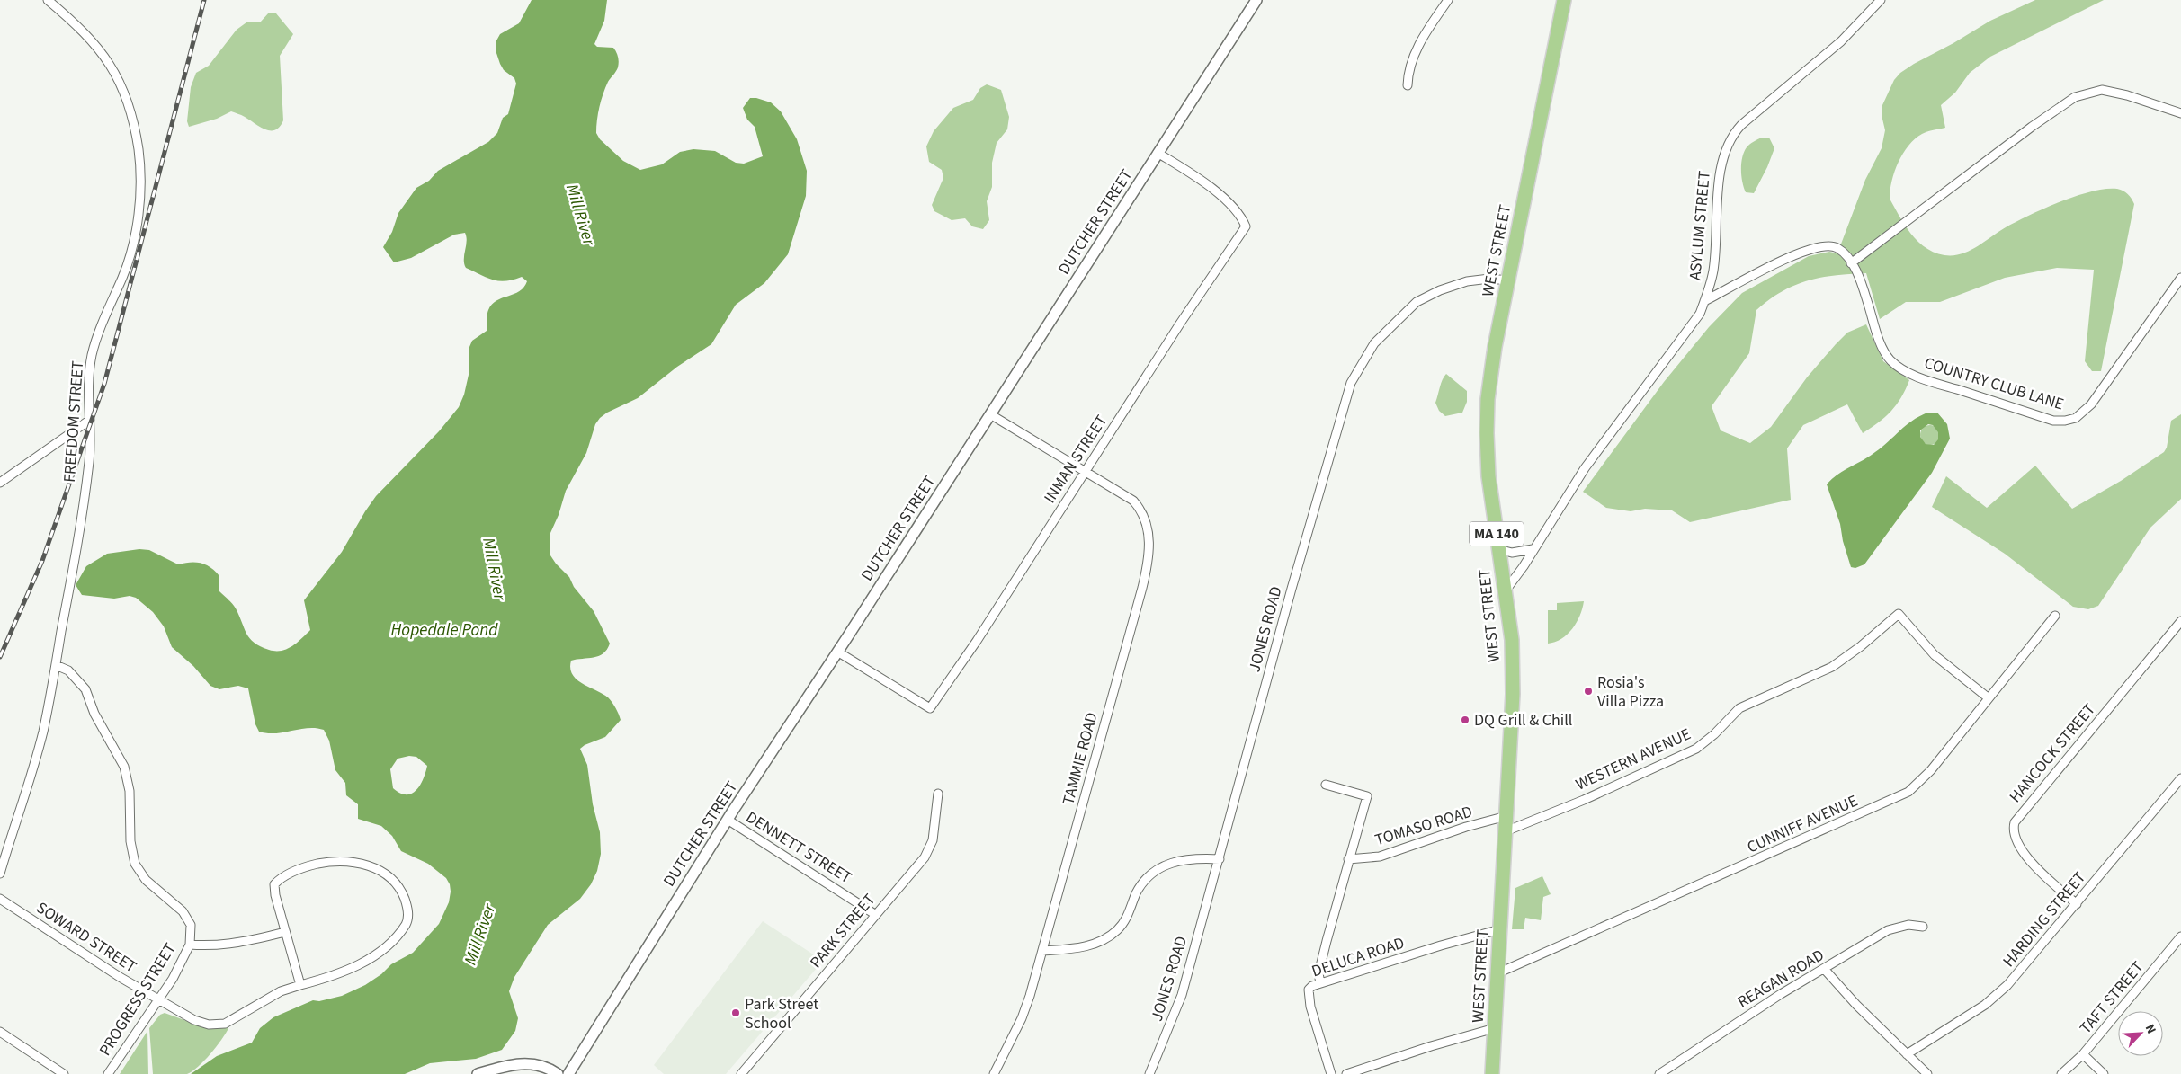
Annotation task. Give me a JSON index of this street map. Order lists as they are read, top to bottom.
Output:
{
  "streets": {
    "main road": ["WEST STREET", "MA 140"],
    "street": [
      "DUTCHER STREET",
      "ASYLUM STREET",
      "COUNTRY CLUB LANE",
      "FREEDOM STREET",
      "INMAN STREET",
      "JONES ROAD",
      "HANCOCK STREET",
      "TAMMIE ROAD",
      "WESTERN AVENUE",
      "CUNNIFF AVENUE",
      "TOMASO ROAD",
      "DENNETT STREET",
      "HARDING STREET",
      "PARK STREET",
      "SOWARD STREET",
      "DELUCA ROAD",
      "REAGAN ROAD",
      "TAFT STREET",
      "PROGRESS STREET"
    ]
  },
  "crossings": [
    ["DUTCHER STREET", "INMAN STREET"],
    ["DUTCHER STREET", "TAMMIE ROAD"],
    ["DUTCHER STREET", "DENNETT STREET"],
    ["ASYLUM STREET", "WEST STREET"],
    ["ASYLUM STREET", "COUNTRY CLUB LANE"],
    ["WEST STREET", "JONES ROAD"],
    ["WEST STREET", "WESTERN AVENUE"],
    ["WEST STREET", "CUNNIFF AVENUE"],
    ["WEST STREET", "TOMASO ROAD"],
    ["WEST STREET", "DELUCA ROAD"],
    ["FREEDOM STREET", "PROGRESS STREET"],
    ["INMAN STREET", "TAMMIE ROAD"],
    ["HANCOCK STREET", "HARDING STREET"],
    ["WESTERN AVENUE", "CUNNIFF AVENUE"],
    ["TOMASO ROAD", "DELUCA ROAD"],
    ["DENNETT STREET", "PARK STREET"],
    ["SOWARD STREET", "PROGRESS STREET"]
  ],
  "water": ["Mill River", "Hopedale Pond"],
  "places": ["Rosia's Villa Pizza", "DQ Grill & Chill", "Park Street School"],
  "north": "top right"
}
